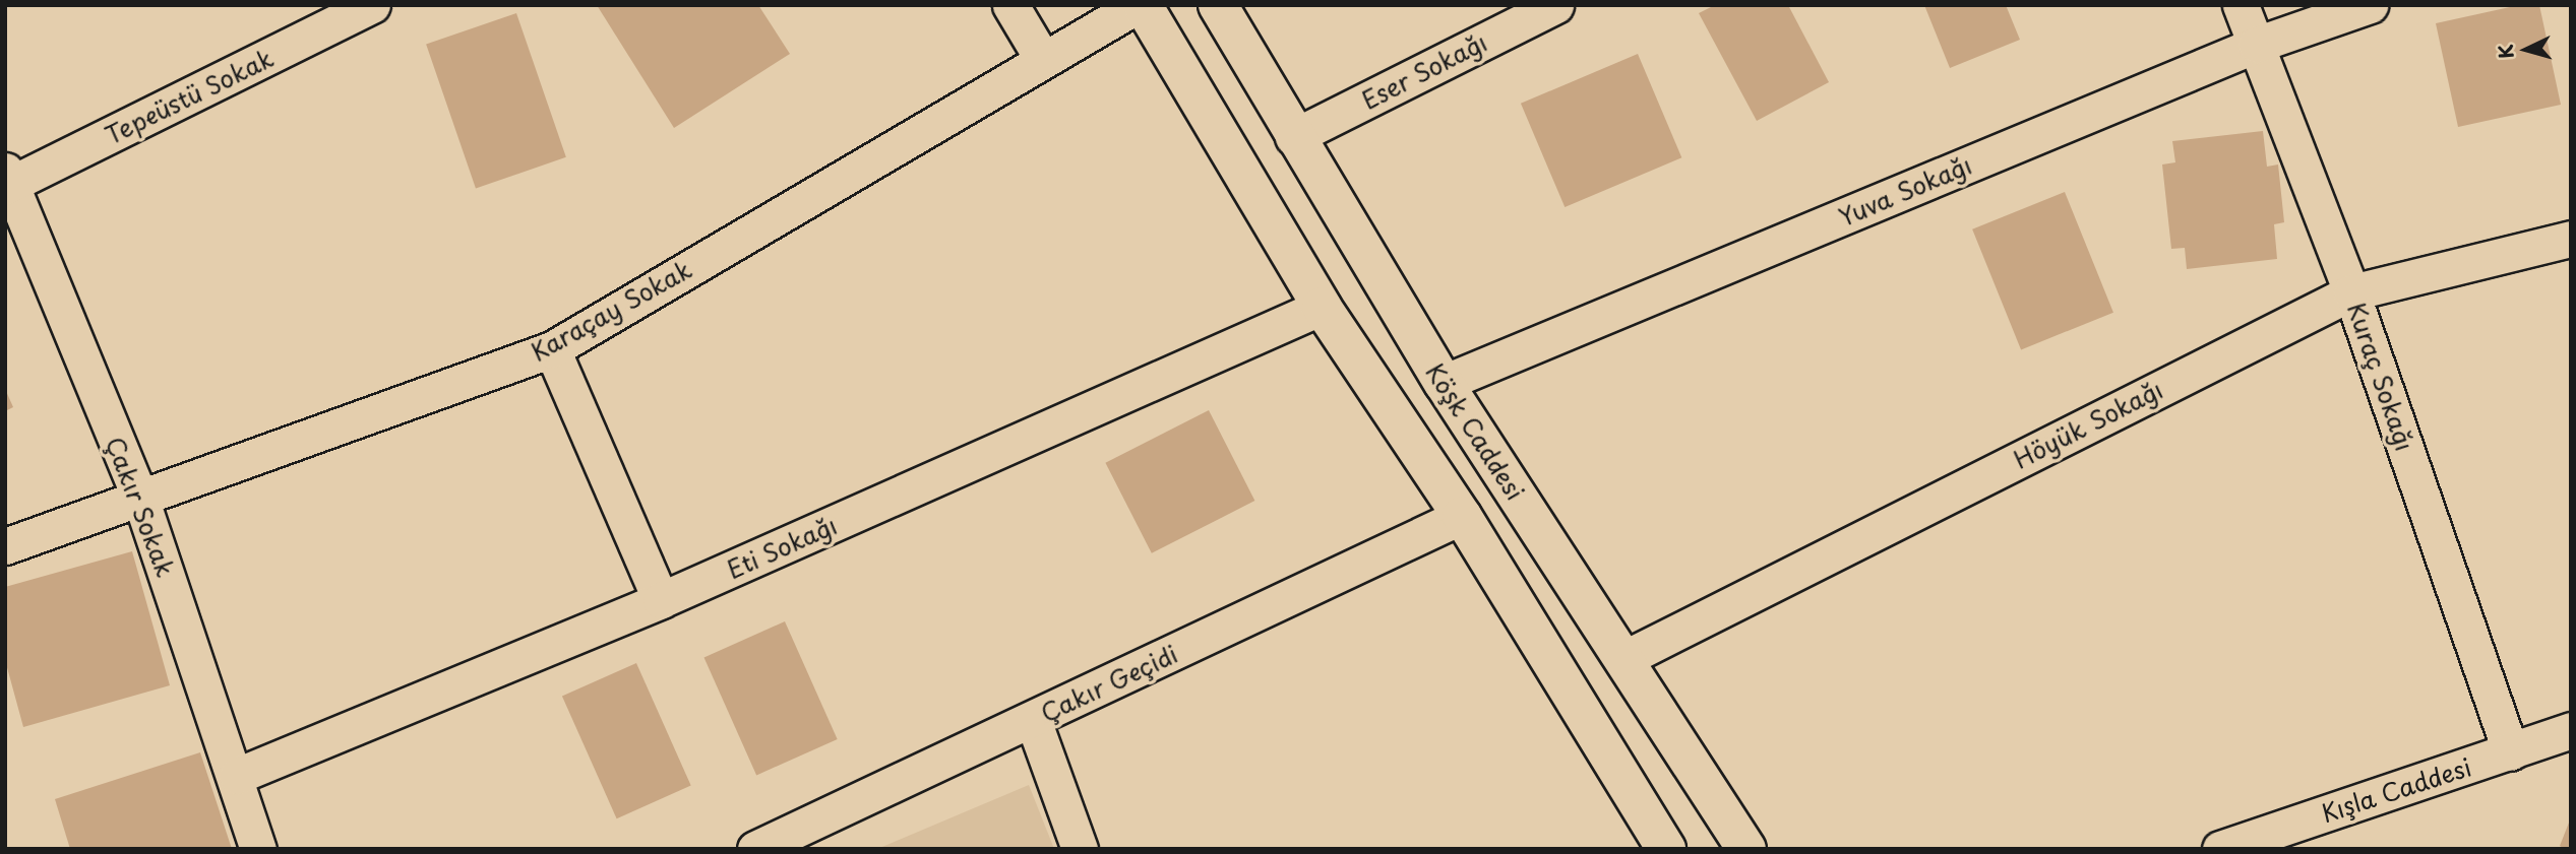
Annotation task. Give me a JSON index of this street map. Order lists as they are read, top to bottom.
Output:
{
  "streets": {
    "street": [
      "Eser Sokağı",
      "Tepeüstü Sokak",
      "Yuva Sokağı",
      "Karaçay Sokak",
      "Kuraç Sokağı",
      "Höyük Sokağı",
      "Köşk Caddesi",
      "Çakır Sokak",
      "Eti Sokağı",
      "Çakır Geçidi",
      "Kışla Caddesi"
    ]
  },
  "crossings": [
    ["Eser Sokağı", "Köşk Caddesi"],
    ["Tepeüstü Sokak", "Çakır Sokak"],
    ["Yuva Sokağı", "Kuraç Sokağı"],
    ["Yuva Sokağı", "Köşk Caddesi"],
    ["Karaçay Sokak", "Çakır Sokak"],
    ["Kuraç Sokağı", "Höyük Sokağı"],
    ["Kuraç Sokağı", "Kışla Caddesi"],
    ["Höyük Sokağı", "Köşk Caddesi"],
    ["Çakır Sokak", "Eti Sokağı"]
  ],
  "north": "left"
}
